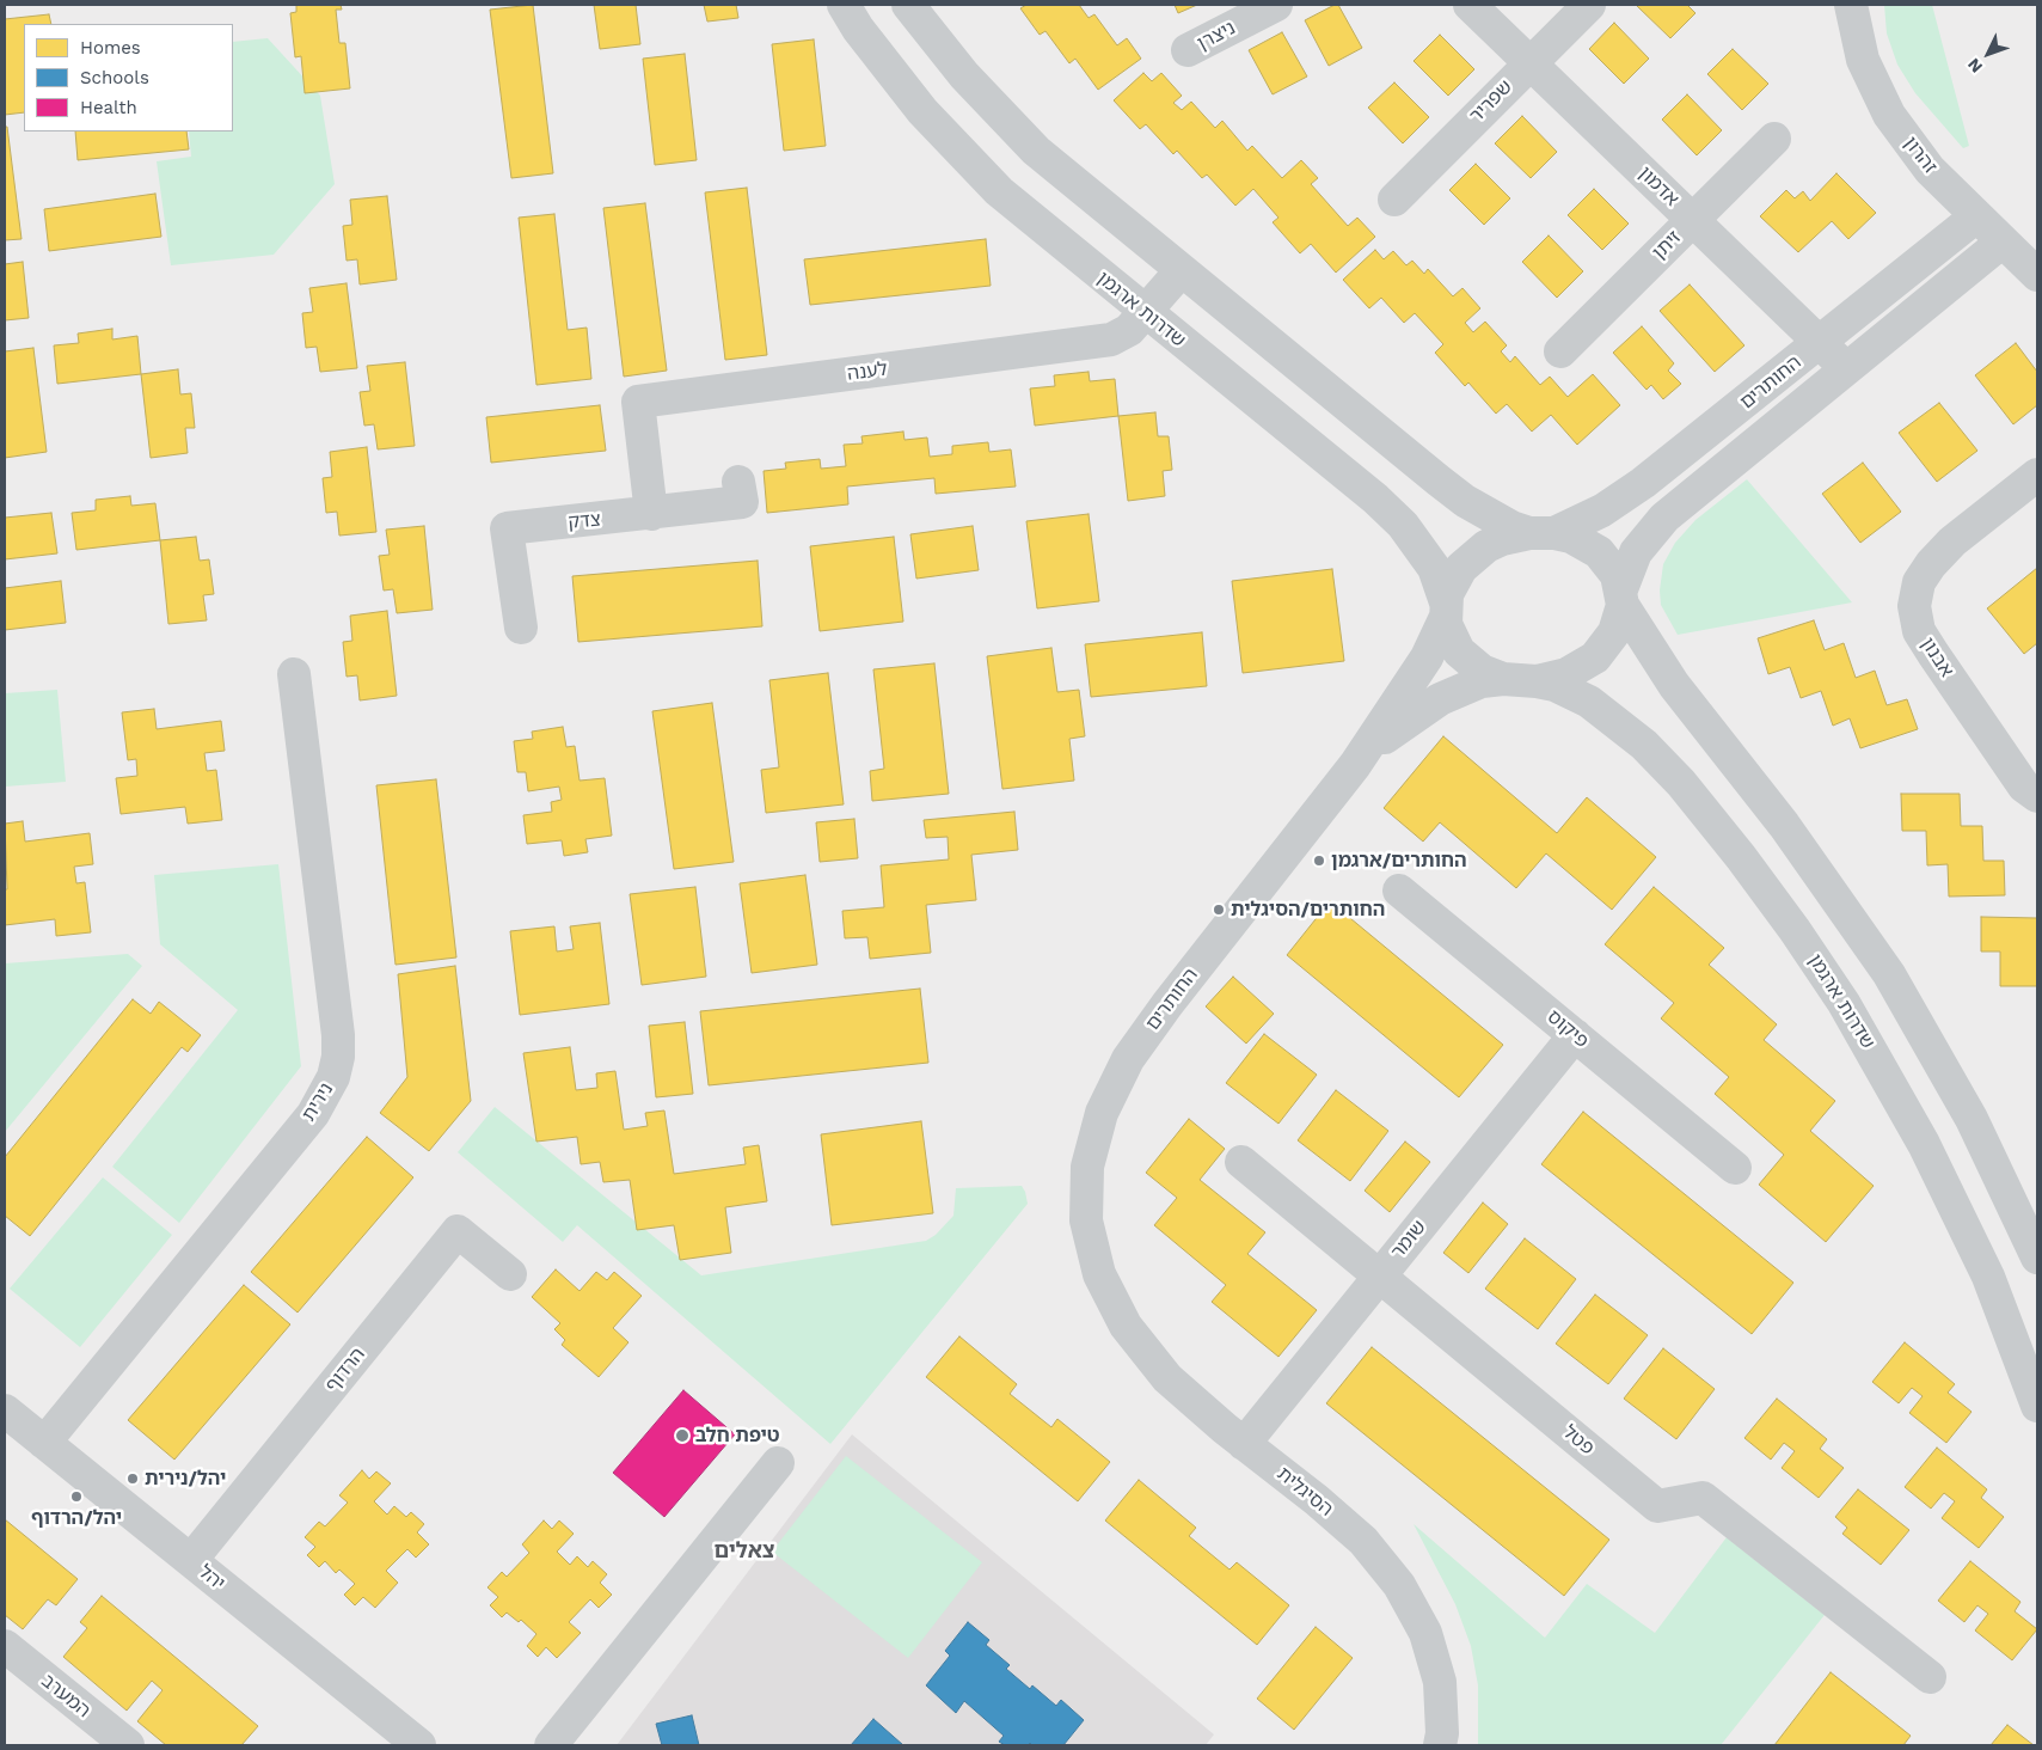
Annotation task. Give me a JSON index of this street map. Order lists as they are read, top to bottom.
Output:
{
  "streets": {
    "street": [
      "ניצרן",
      "שפריר",
      "זהרון",
      "אדמון",
      "זיתן",
      "שדרות ארגמן",
      "לענה",
      "החותרים",
      "צדק",
      "אבנון",
      "פיקוס",
      "נירית",
      "שומר",
      "הרדוף",
      "פטל",
      "הסיגלית",
      "יהל",
      "המערב"
    ]
  },
  "crossings": [
    ["שפריר", "אדמון"],
    ["זהרון", "החותרים"],
    ["אדמון", "זיתן"],
    ["אדמון", "החותרים"],
    ["שדרות ארגמן", "לענה"],
    ["שדרות ארגמן", "החותרים"],
    ["לענה", "צדק"],
    ["החותרים", "הסיגלית"],
    ["פיקוס", "שומר"],
    ["נירית", "יהל"],
    ["שומר", "פטל"],
    ["שומר", "הסיגלית"],
    ["הרדוף", "יהל"]
  ],
  "districts": ["צאלים"],
  "places": [
    "החותרים/ארגמן",
    "החותרים/הסיגלית",
    "טיפת חלב",
    "יהל/נירית",
    "יהל/הרדוף"
  ],
  "legend": ["Homes", "Schools", "Health"],
  "north": "bottom left"
}
